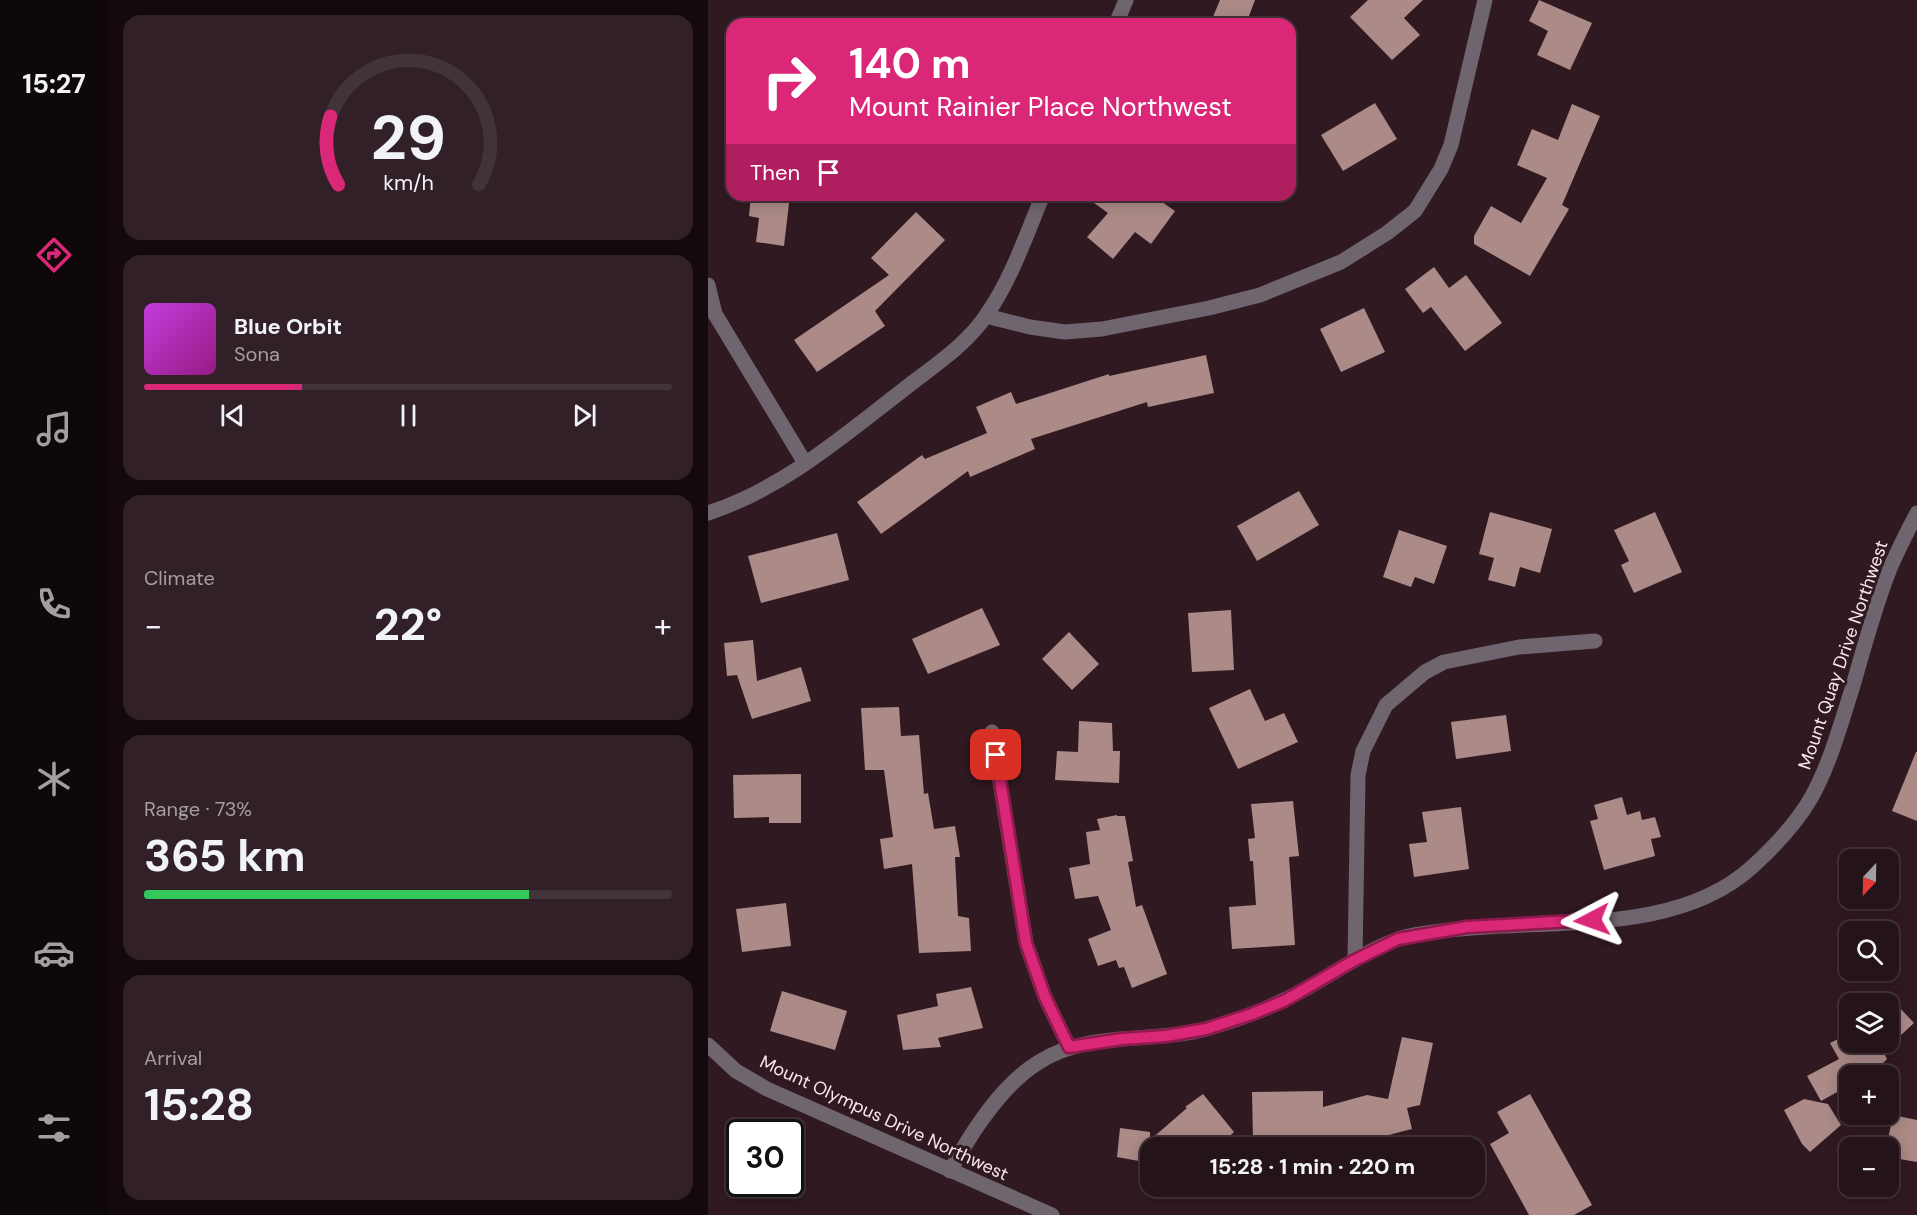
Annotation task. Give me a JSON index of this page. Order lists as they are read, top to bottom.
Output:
{
  "streets": {
    "street": ["Mount Quay Drive Northwest", "Mount Olympus Drive Northwest"]
  },
  "crossings": [
    ["Mount Quay Drive Northwest", "Mount Olympus Drive Northwest"]
  ],
  "north": "bottom",
  "page": {
    "tabs": "15:27",
    "turn": ["140 m", "Mount Rainier Place Northwest"],
    "then": "Then",
    "song": ["Blue Orbit", "Sona"],
    "tile": [
      "Climate",
      ["Range · 73%", "365 km"],
      ["Arrival", "15:28"]
    ],
    "heat": ["−", "22°", "+"],
    "map_buttons": ["+", "−"],
    "limit": "30",
    "trip": "15:28 · 1 min · 220 m",
    "gauge": ["29", "km/h"]
  }
}
